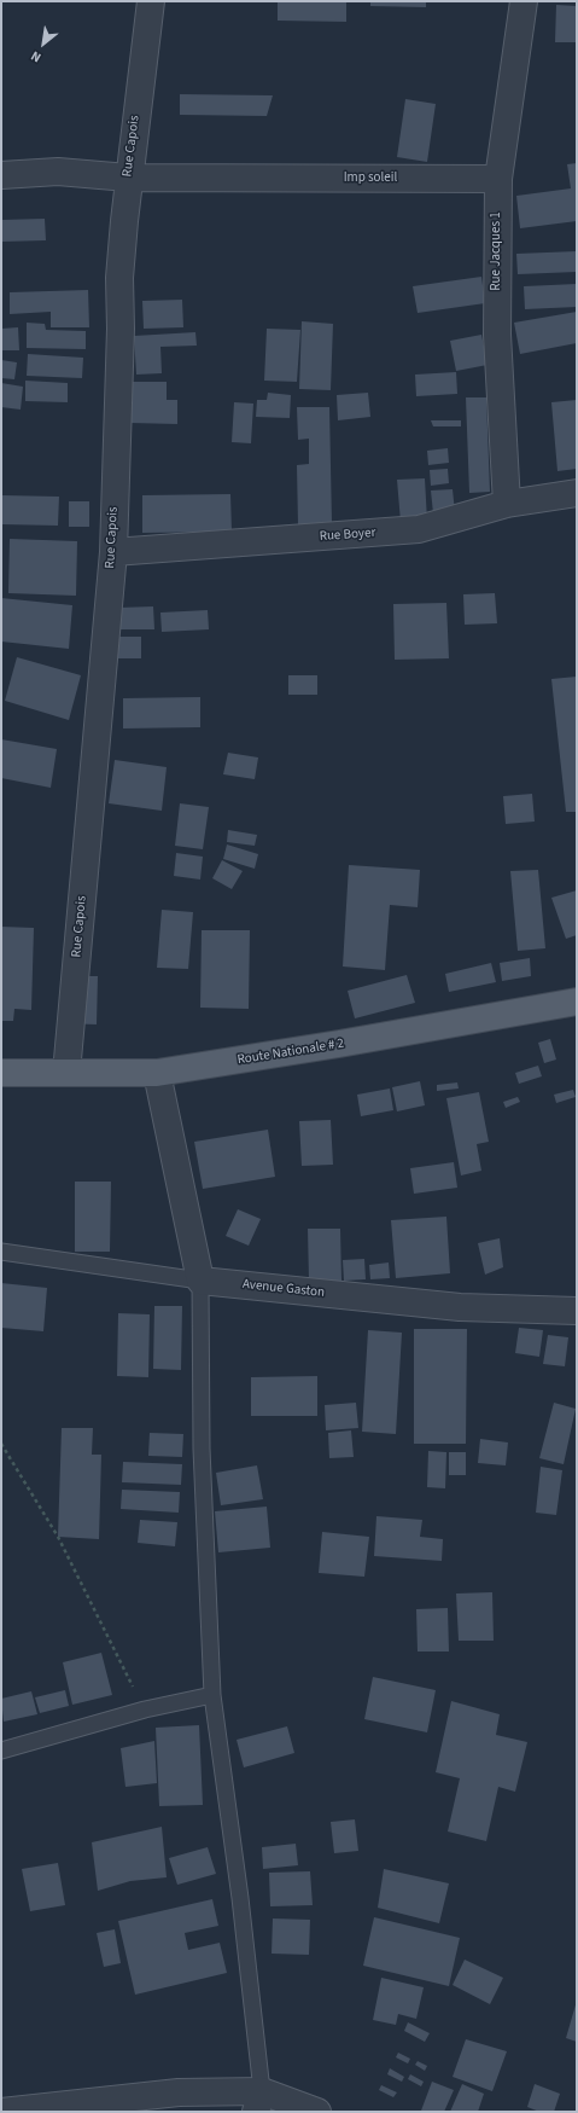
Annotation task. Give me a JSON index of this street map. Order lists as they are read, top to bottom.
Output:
{
  "streets": {
    "main road": ["Route Nationale # 2"],
    "street": [
      "Rue Capois",
      "Imp soleil",
      "Rue Jacques 1",
      "Rue Boyer",
      "Avenue Gaston"
    ]
  },
  "crossings": [
    ["Rue Capois", "Imp soleil"],
    ["Rue Capois", "Rue Boyer"],
    ["Rue Capois", "Route Nationale # 2"],
    ["Imp soleil", "Rue Jacques 1"],
    ["Rue Jacques 1", "Rue Boyer"]
  ],
  "north": "bottom left"
}
